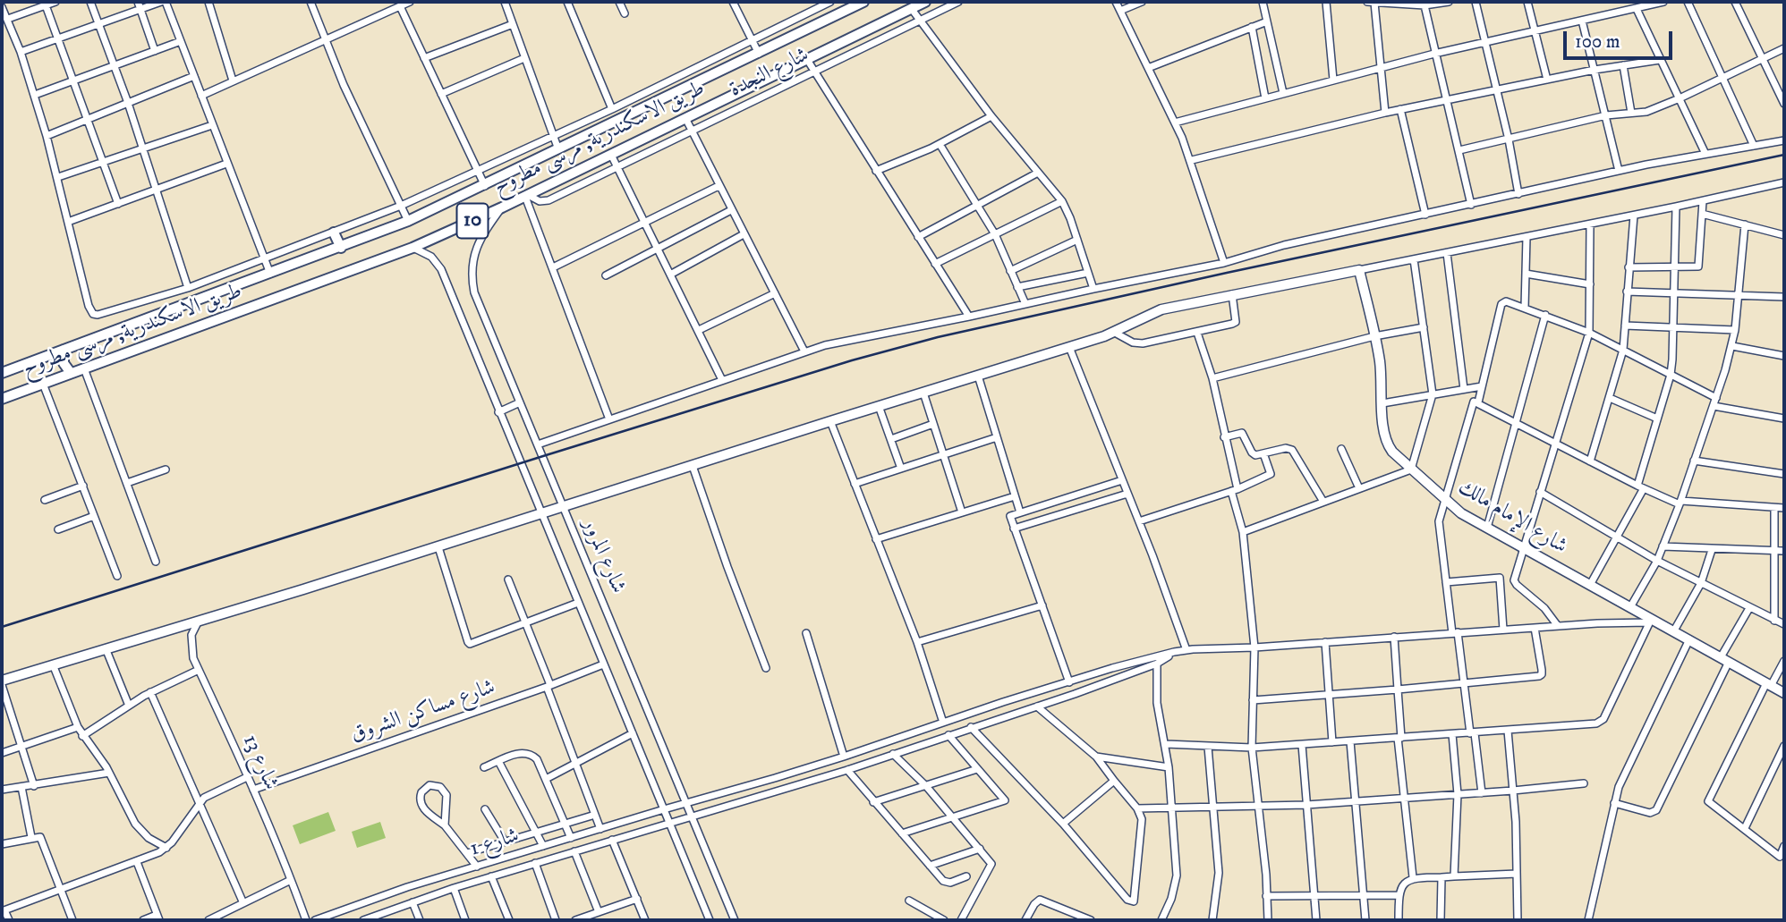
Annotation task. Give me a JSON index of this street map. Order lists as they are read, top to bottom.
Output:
{
  "streets": {
    "main road": ["طريق الاسكندرية, مرسى مطروح", "10"],
    "street": [
      "شارع النجدة",
      "شارع الإمام مالك",
      "شارع المرور",
      "شارع مساكن الشروق",
      "شارع 13",
      "شارع 1"
    ]
  },
  "crossings": [
    ["شارع النجدة", "طريق الاسكندرية, مرسى مطروح"],
    ["طريق الاسكندرية, مرسى مطروح", "شارع المرور"],
    ["شارع الإمام مالك", "شارع 1"],
    ["شارع المرور", "شارع مساكن الشروق"],
    ["شارع المرور", "شارع 1"],
    ["شارع مساكن الشروق", "شارع 13"]
  ],
  "scale_bar": "100 m"
}
